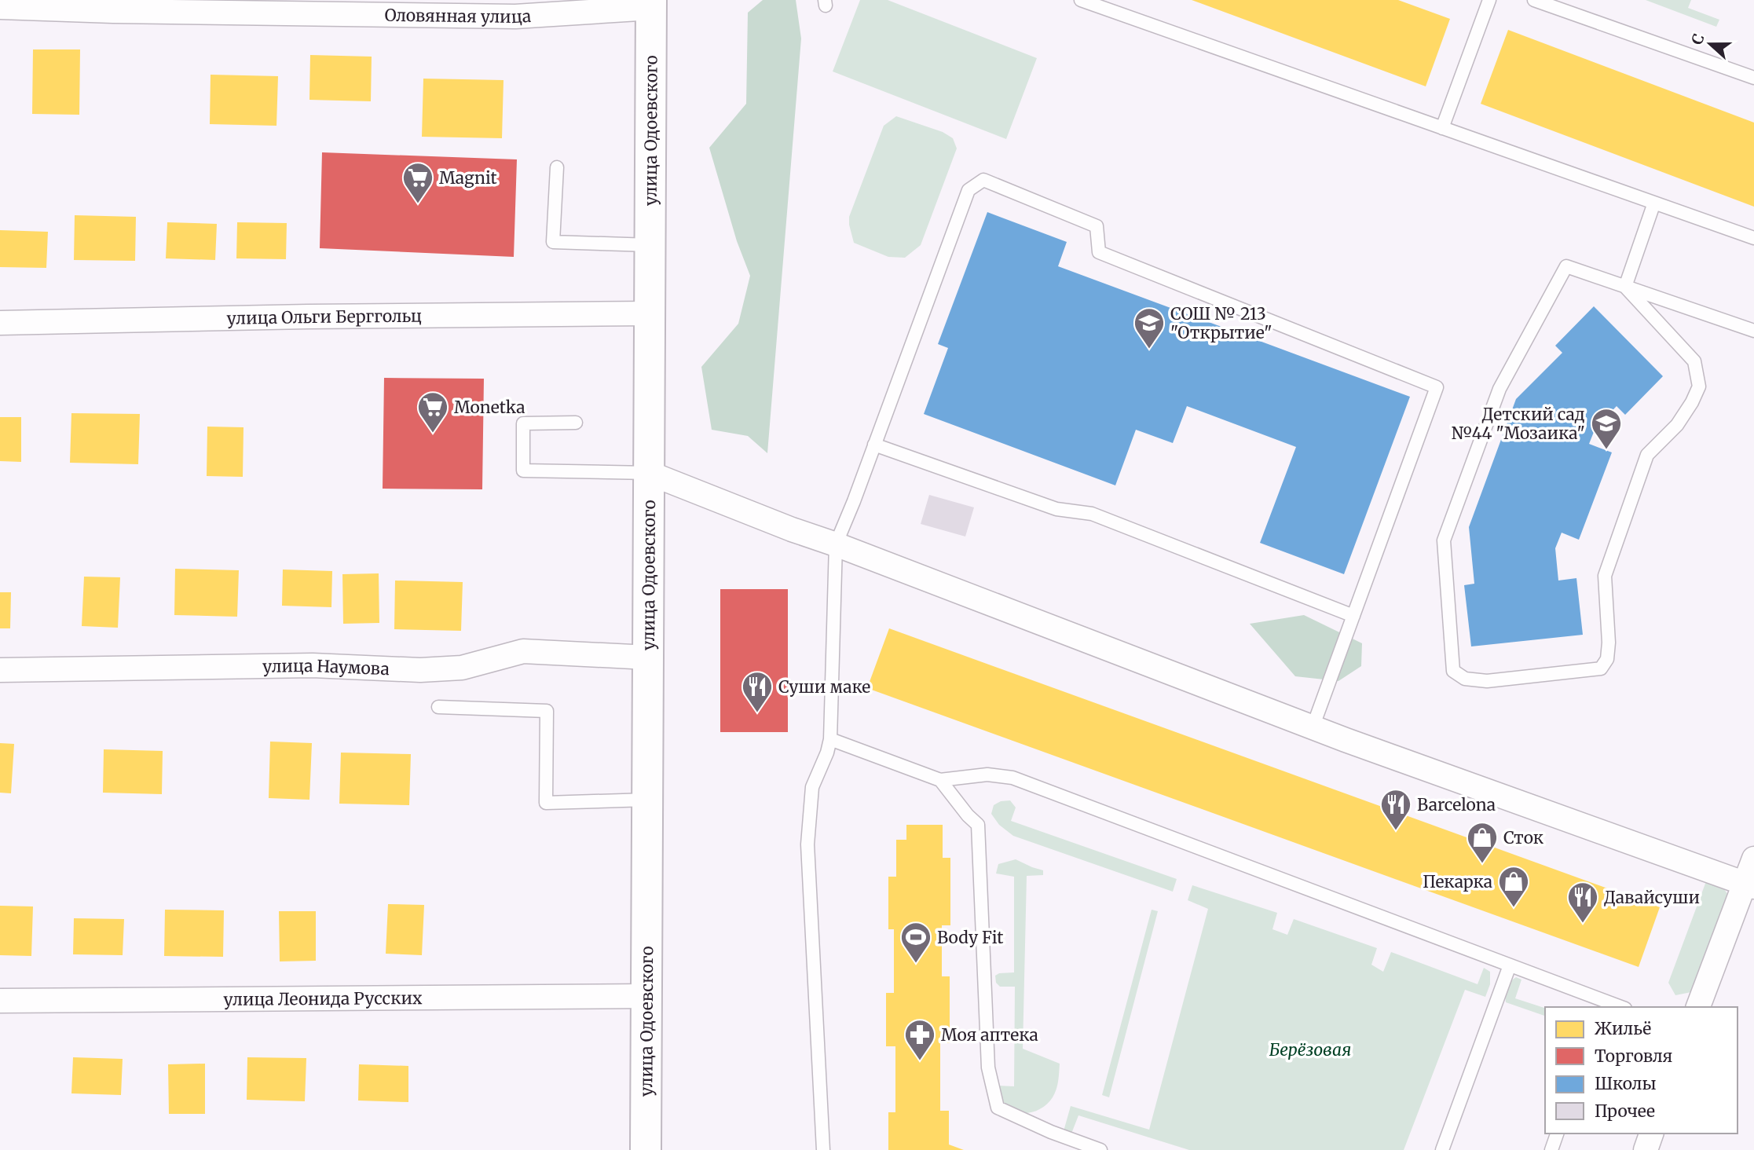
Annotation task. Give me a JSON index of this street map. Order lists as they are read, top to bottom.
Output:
{
  "streets": {
    "street": [
      "Оловянная улица",
      "улица Одоевского",
      "улица Ольги Берггольц",
      "улица Наумова",
      "улица Леонида Русских"
    ]
  },
  "crossings": [
    ["Оловянная улица", "улица Одоевского"],
    ["улица Одоевского", "улица Ольги Берггольц"],
    ["улица Одоевского", "улица Наумова"],
    ["улица Одоевского", "улица Леонида Русских"]
  ],
  "parks": ["Берёзовая"],
  "places": {
    "supermarket": ["Magnit", "Monetka"],
    "school or university": ["СОШ № 213 \"Открытие\"", "Детский сад №44 \"Мозаика\""],
    "restaurant": ["Суши маке", "Barcelona", "Давайсуши"],
    "shop": ["Сток", "Пекарка"],
    "sports": ["Body Fit"],
    "pharmacy": ["Моя аптека"]
  },
  "legend": [
    "Жильё",
    "Торговля",
    "Школы",
    "Прочее"
  ],
  "north": "left"
}
